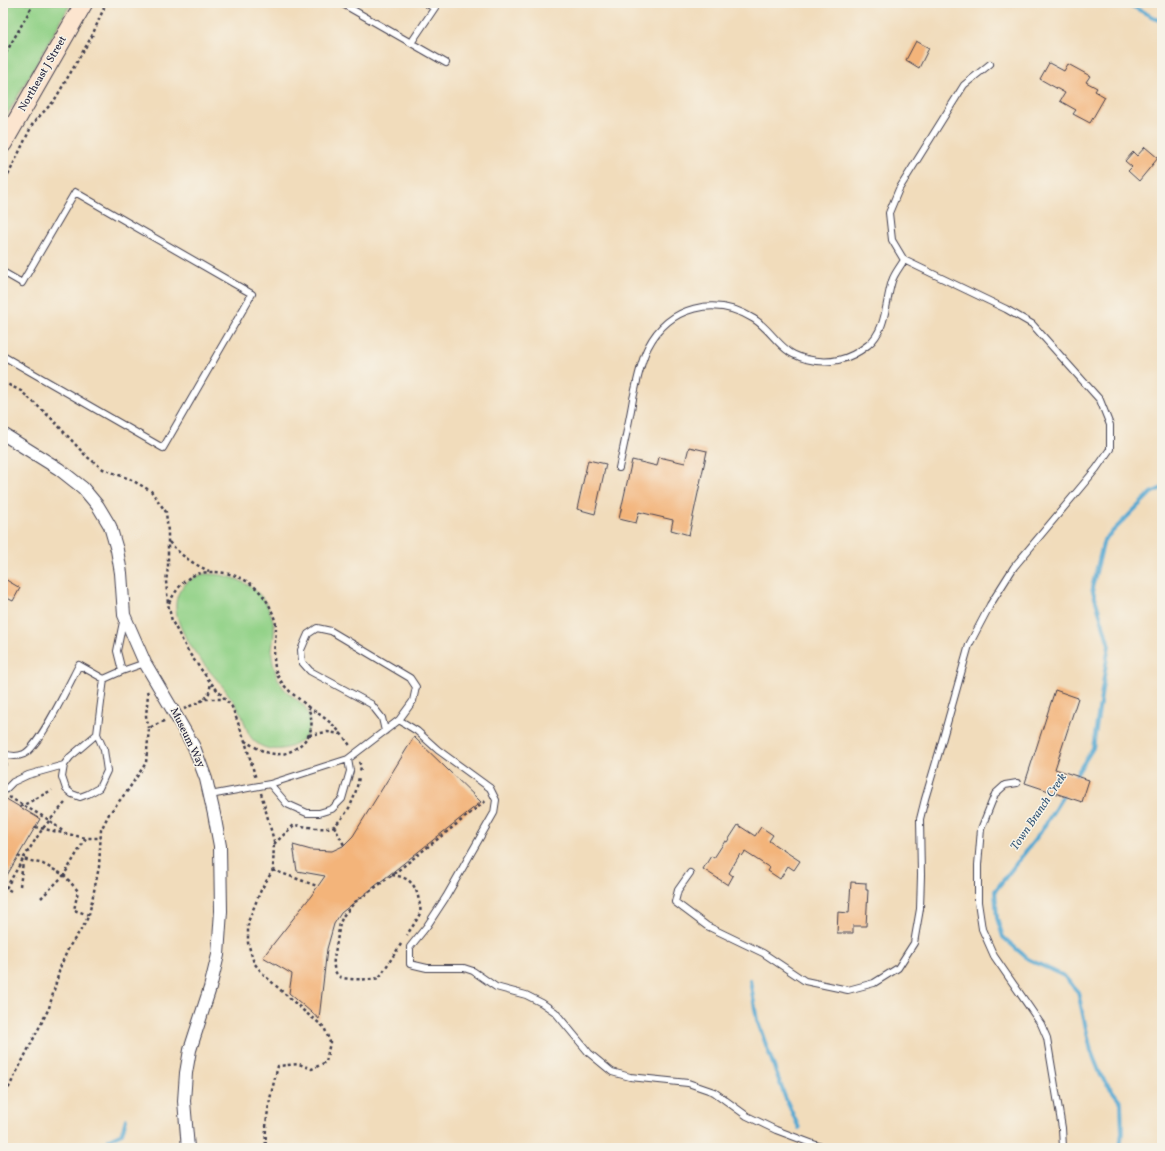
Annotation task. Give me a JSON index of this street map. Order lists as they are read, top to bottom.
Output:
{
  "streets": {
    "street": ["Northeast J Street", "Museum Way"]
  },
  "water": ["Town Branch Creek"]
}
